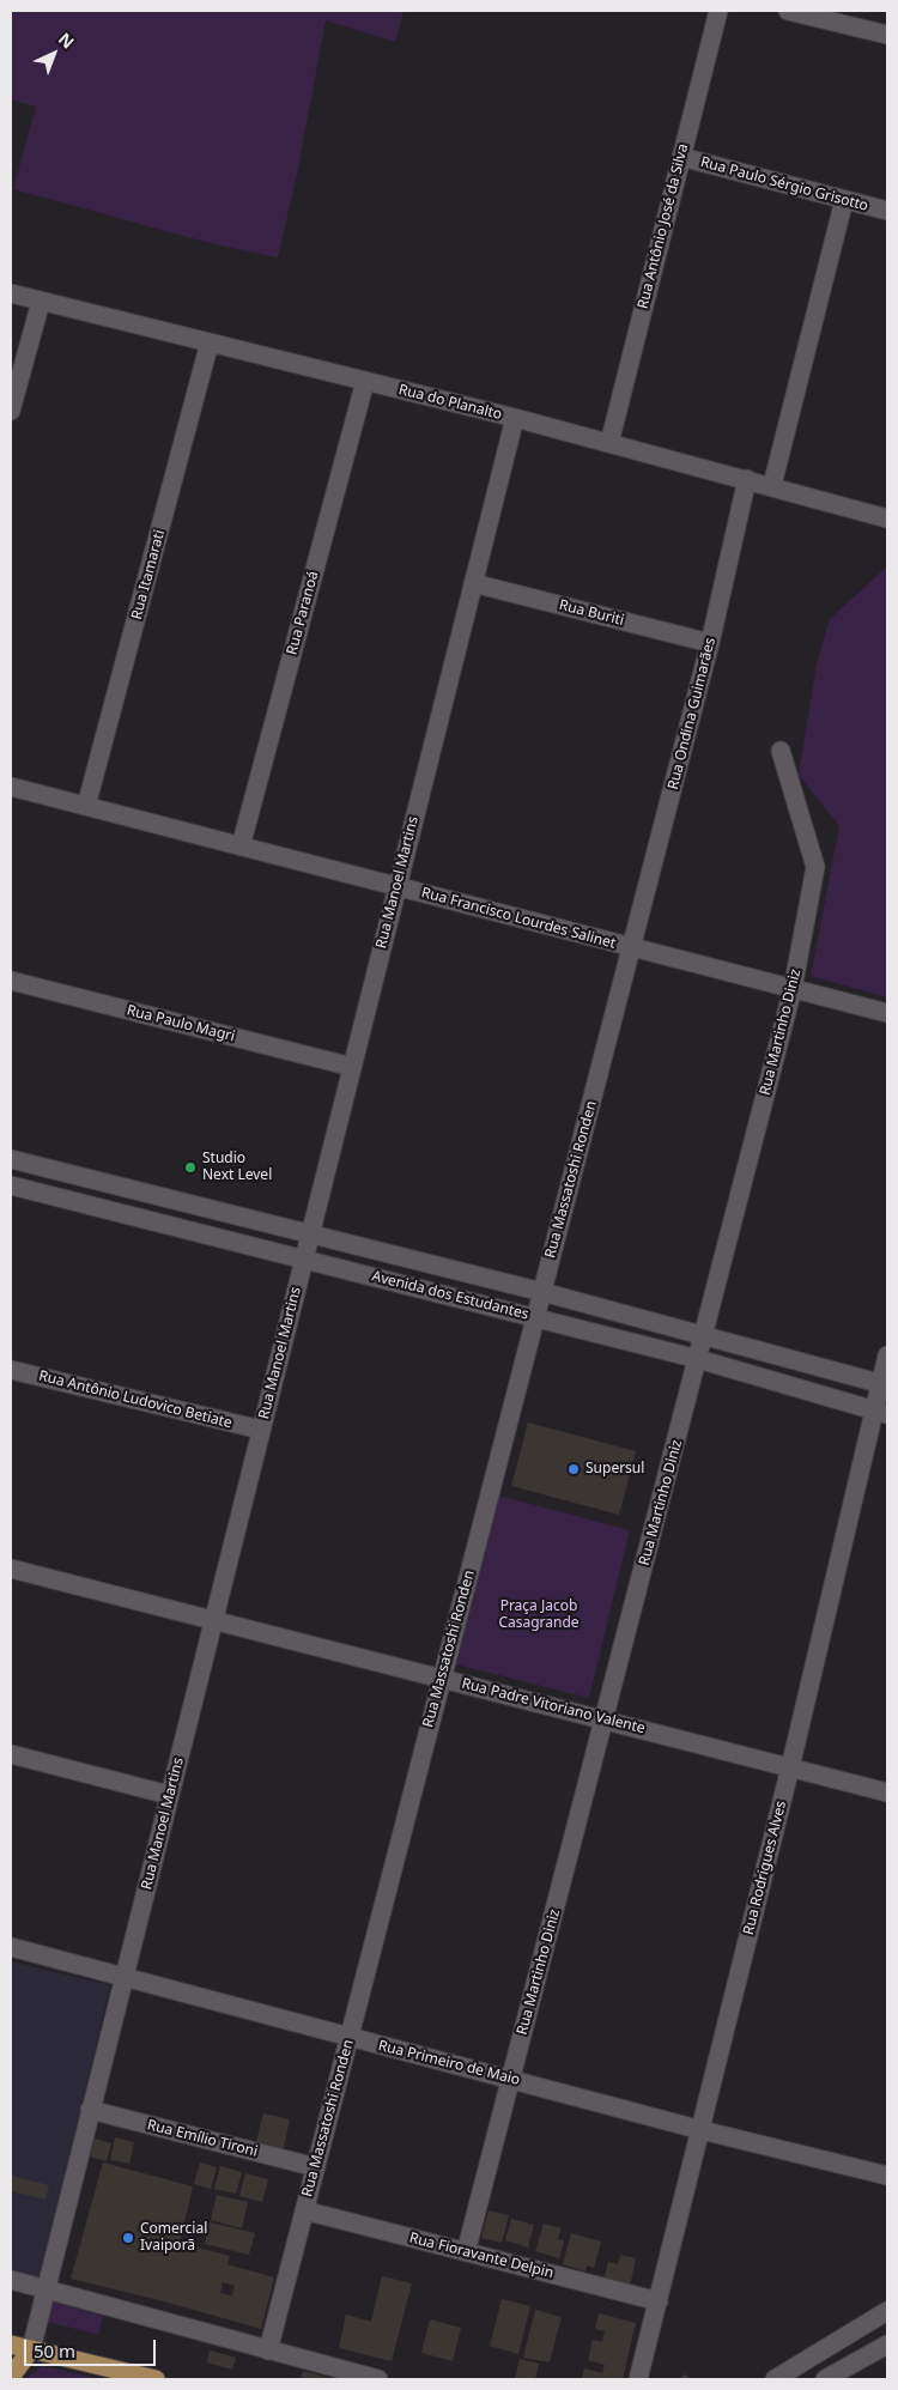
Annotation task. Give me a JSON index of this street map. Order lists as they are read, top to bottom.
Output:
{
  "streets": {
    "street": [
      "Rua Paulo Sérgio Grisotto",
      "Rua Antônio José da Silva",
      "Rua do Planalto",
      "Rua Itamarati",
      "Rua Paranoá",
      "Rua Buriti",
      "Rua Ondina Guimarães",
      "Rua Manoel Martins",
      "Rua Francisco Lourdes Salinet",
      "Rua Paulo Magri",
      "Rua Martinho Diniz",
      "Rua Massatoshi Ronden",
      "Avenida dos Estudantes",
      "Rua Antônio Ludovico Betiate",
      "Rua Padre Vitoriano Valente",
      "Rua Rodrigues Alves",
      "Rua Primeiro de Maio",
      "Rua Emílio Tironi",
      "Rua Fioravante Delpin"
    ]
  },
  "crossings": [
    ["Rua Paulo Sérgio Grisotto", "Rua Antônio José da Silva"],
    ["Rua Antônio José da Silva", "Rua do Planalto"],
    ["Rua do Planalto", "Rua Itamarati"],
    ["Rua do Planalto", "Rua Paranoá"],
    ["Rua do Planalto", "Rua Ondina Guimarães"],
    ["Rua do Planalto", "Rua Manoel Martins"],
    ["Rua Itamarati", "Rua Francisco Lourdes Salinet"],
    ["Rua Paranoá", "Rua Francisco Lourdes Salinet"],
    ["Rua Buriti", "Rua Ondina Guimarães"],
    ["Rua Buriti", "Rua Manoel Martins"],
    ["Rua Ondina Guimarães", "Rua Francisco Lourdes Salinet"],
    ["Rua Ondina Guimarães", "Rua Massatoshi Ronden"],
    ["Rua Manoel Martins", "Rua Francisco Lourdes Salinet"],
    ["Rua Manoel Martins", "Rua Paulo Magri"],
    ["Rua Manoel Martins", "Avenida dos Estudantes"],
    ["Rua Manoel Martins", "Rua Antônio Ludovico Betiate"],
    ["Rua Manoel Martins", "Rua Padre Vitoriano Valente"],
    ["Rua Manoel Martins", "Rua Primeiro de Maio"],
    ["Rua Manoel Martins", "Rua Emílio Tironi"],
    ["Rua Francisco Lourdes Salinet", "Rua Martinho Diniz"],
    ["Rua Francisco Lourdes Salinet", "Rua Massatoshi Ronden"],
    ["Rua Martinho Diniz", "Avenida dos Estudantes"],
    ["Rua Martinho Diniz", "Rua Padre Vitoriano Valente"],
    ["Rua Martinho Diniz", "Rua Primeiro de Maio"],
    ["Rua Martinho Diniz", "Rua Fioravante Delpin"],
    ["Rua Massatoshi Ronden", "Avenida dos Estudantes"],
    ["Rua Massatoshi Ronden", "Rua Padre Vitoriano Valente"],
    ["Rua Massatoshi Ronden", "Rua Primeiro de Maio"],
    ["Rua Massatoshi Ronden", "Rua Emílio Tironi"],
    ["Rua Massatoshi Ronden", "Rua Fioravante Delpin"],
    ["Avenida dos Estudantes", "Rua Rodrigues Alves"],
    ["Rua Padre Vitoriano Valente", "Rua Rodrigues Alves"],
    ["Rua Rodrigues Alves", "Rua Primeiro de Maio"],
    ["Rua Rodrigues Alves", "Rua Fioravante Delpin"]
  ],
  "parks": ["Praça Jacob Casagrande"],
  "places": ["Studio Next Level", "Supersul", "Comercial Ivaiporã"],
  "scale_bar": "50 m",
  "north": "top right"
}
